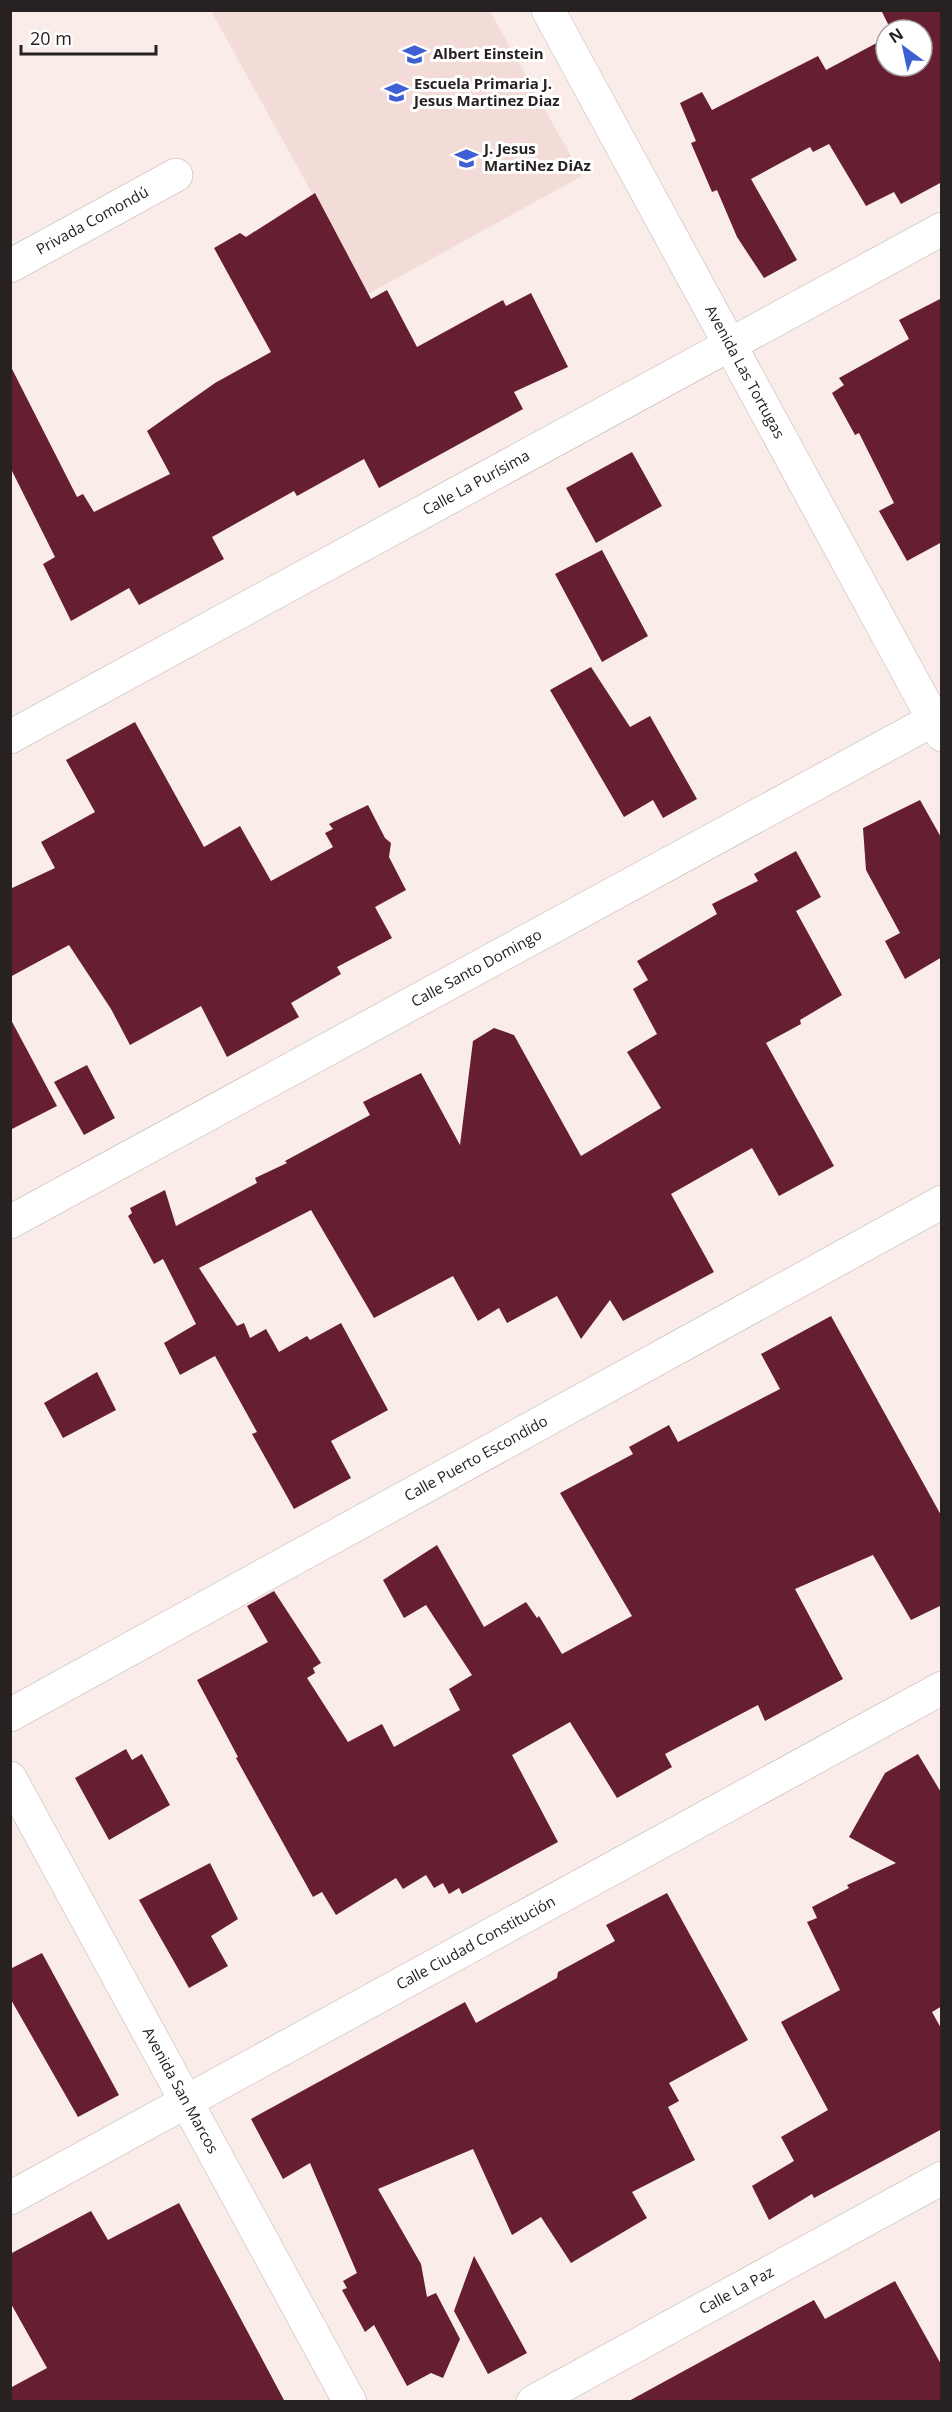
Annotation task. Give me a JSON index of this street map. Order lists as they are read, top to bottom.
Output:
{
  "streets": {
    "street": [
      "Privada Comondú",
      "Avenida Las Tortugas",
      "Calle La Purísima",
      "Calle Santo Domingo",
      "Calle Puerto Escondido",
      "Calle Ciudad Constitución",
      "Avenida San Marcos",
      "Calle La Paz"
    ]
  },
  "crossings": [
    ["Avenida Las Tortugas", "Calle La Purísima"],
    ["Avenida Las Tortugas", "Calle Santo Domingo"],
    ["Calle Ciudad Constitución", "Avenida San Marcos"]
  ],
  "places": {
    "school or university": ["Albert Einstein", "Escuela Primaria J. Jesus Martinez Diaz", "J. Jesus MartiNez DiAz"]
  },
  "scale_bar": "20 m",
  "north": "top left"
}
